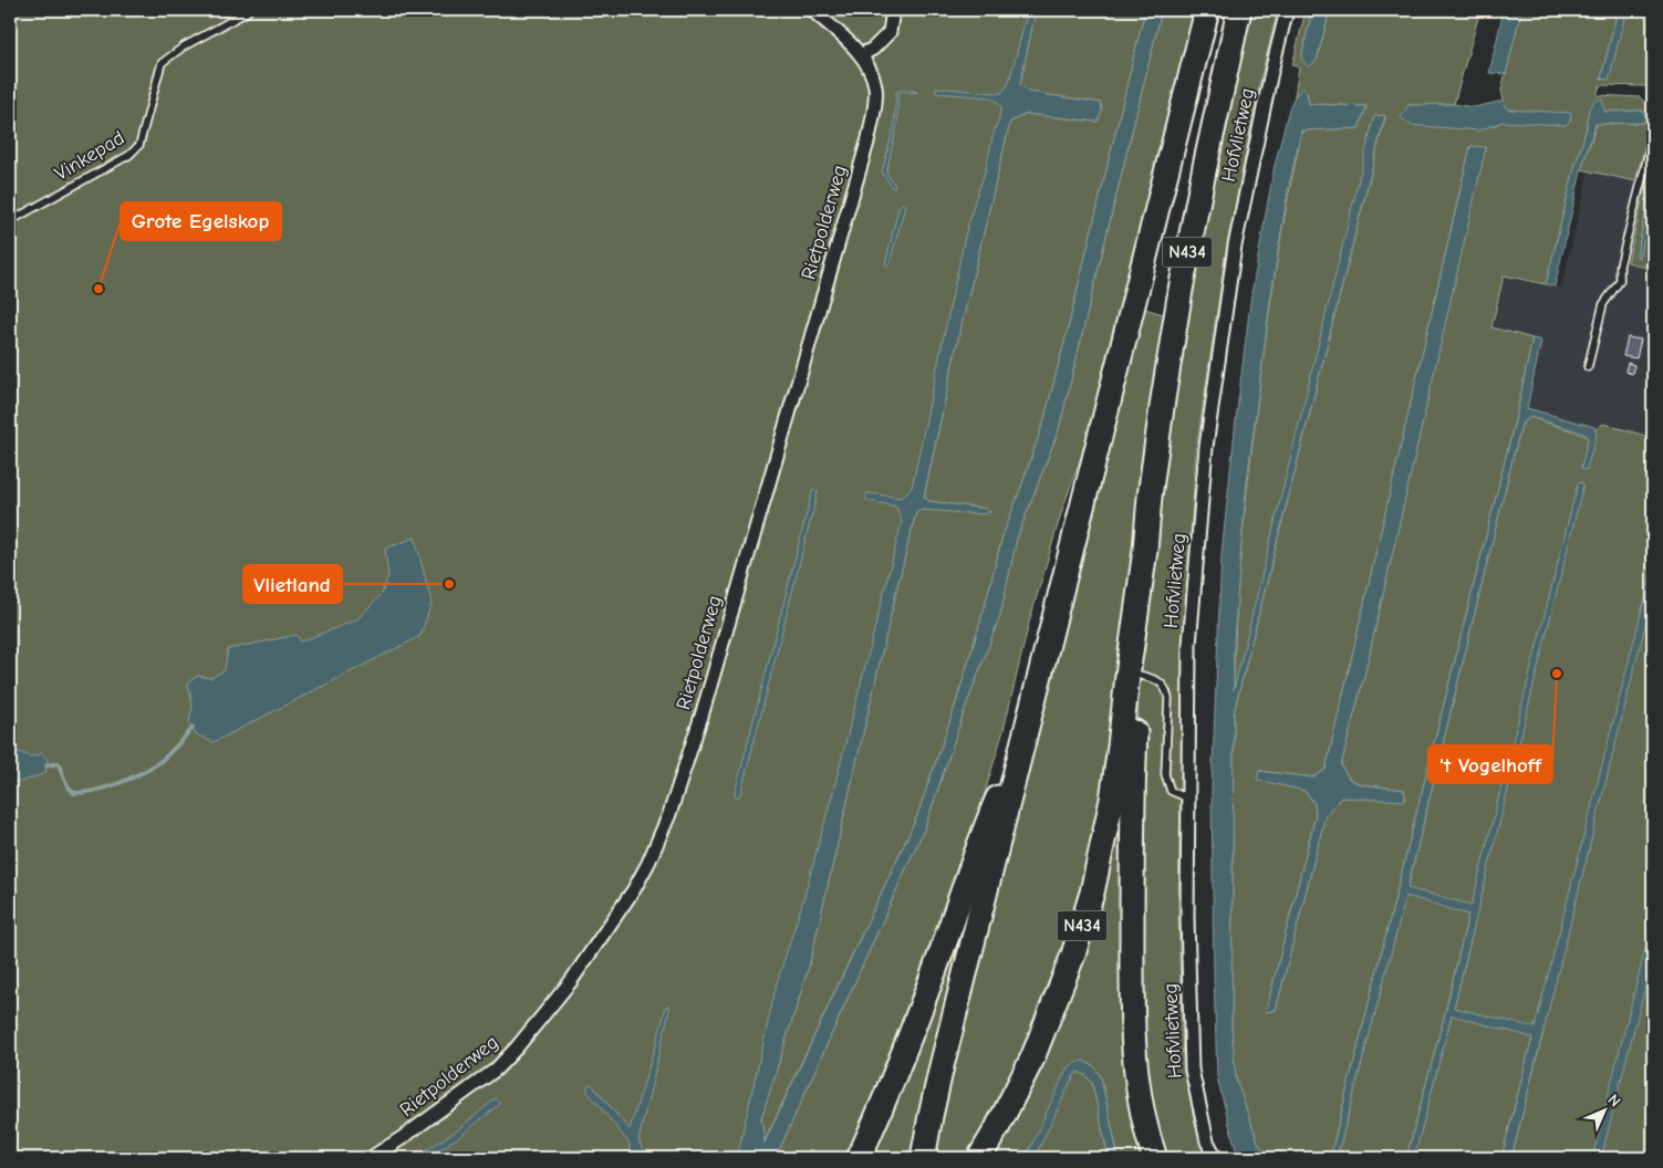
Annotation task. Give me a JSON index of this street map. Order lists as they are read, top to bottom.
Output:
{
  "streets": {
    "highway": ["N434"],
    "street": ["Hofvlietweg", "Rietpolderweg"],
    "lane": ["Vinkepad"]
  },
  "places": ["Grote Egelskop", "Vlietland", "'t Vogelhoff"],
  "north": "top right"
}
